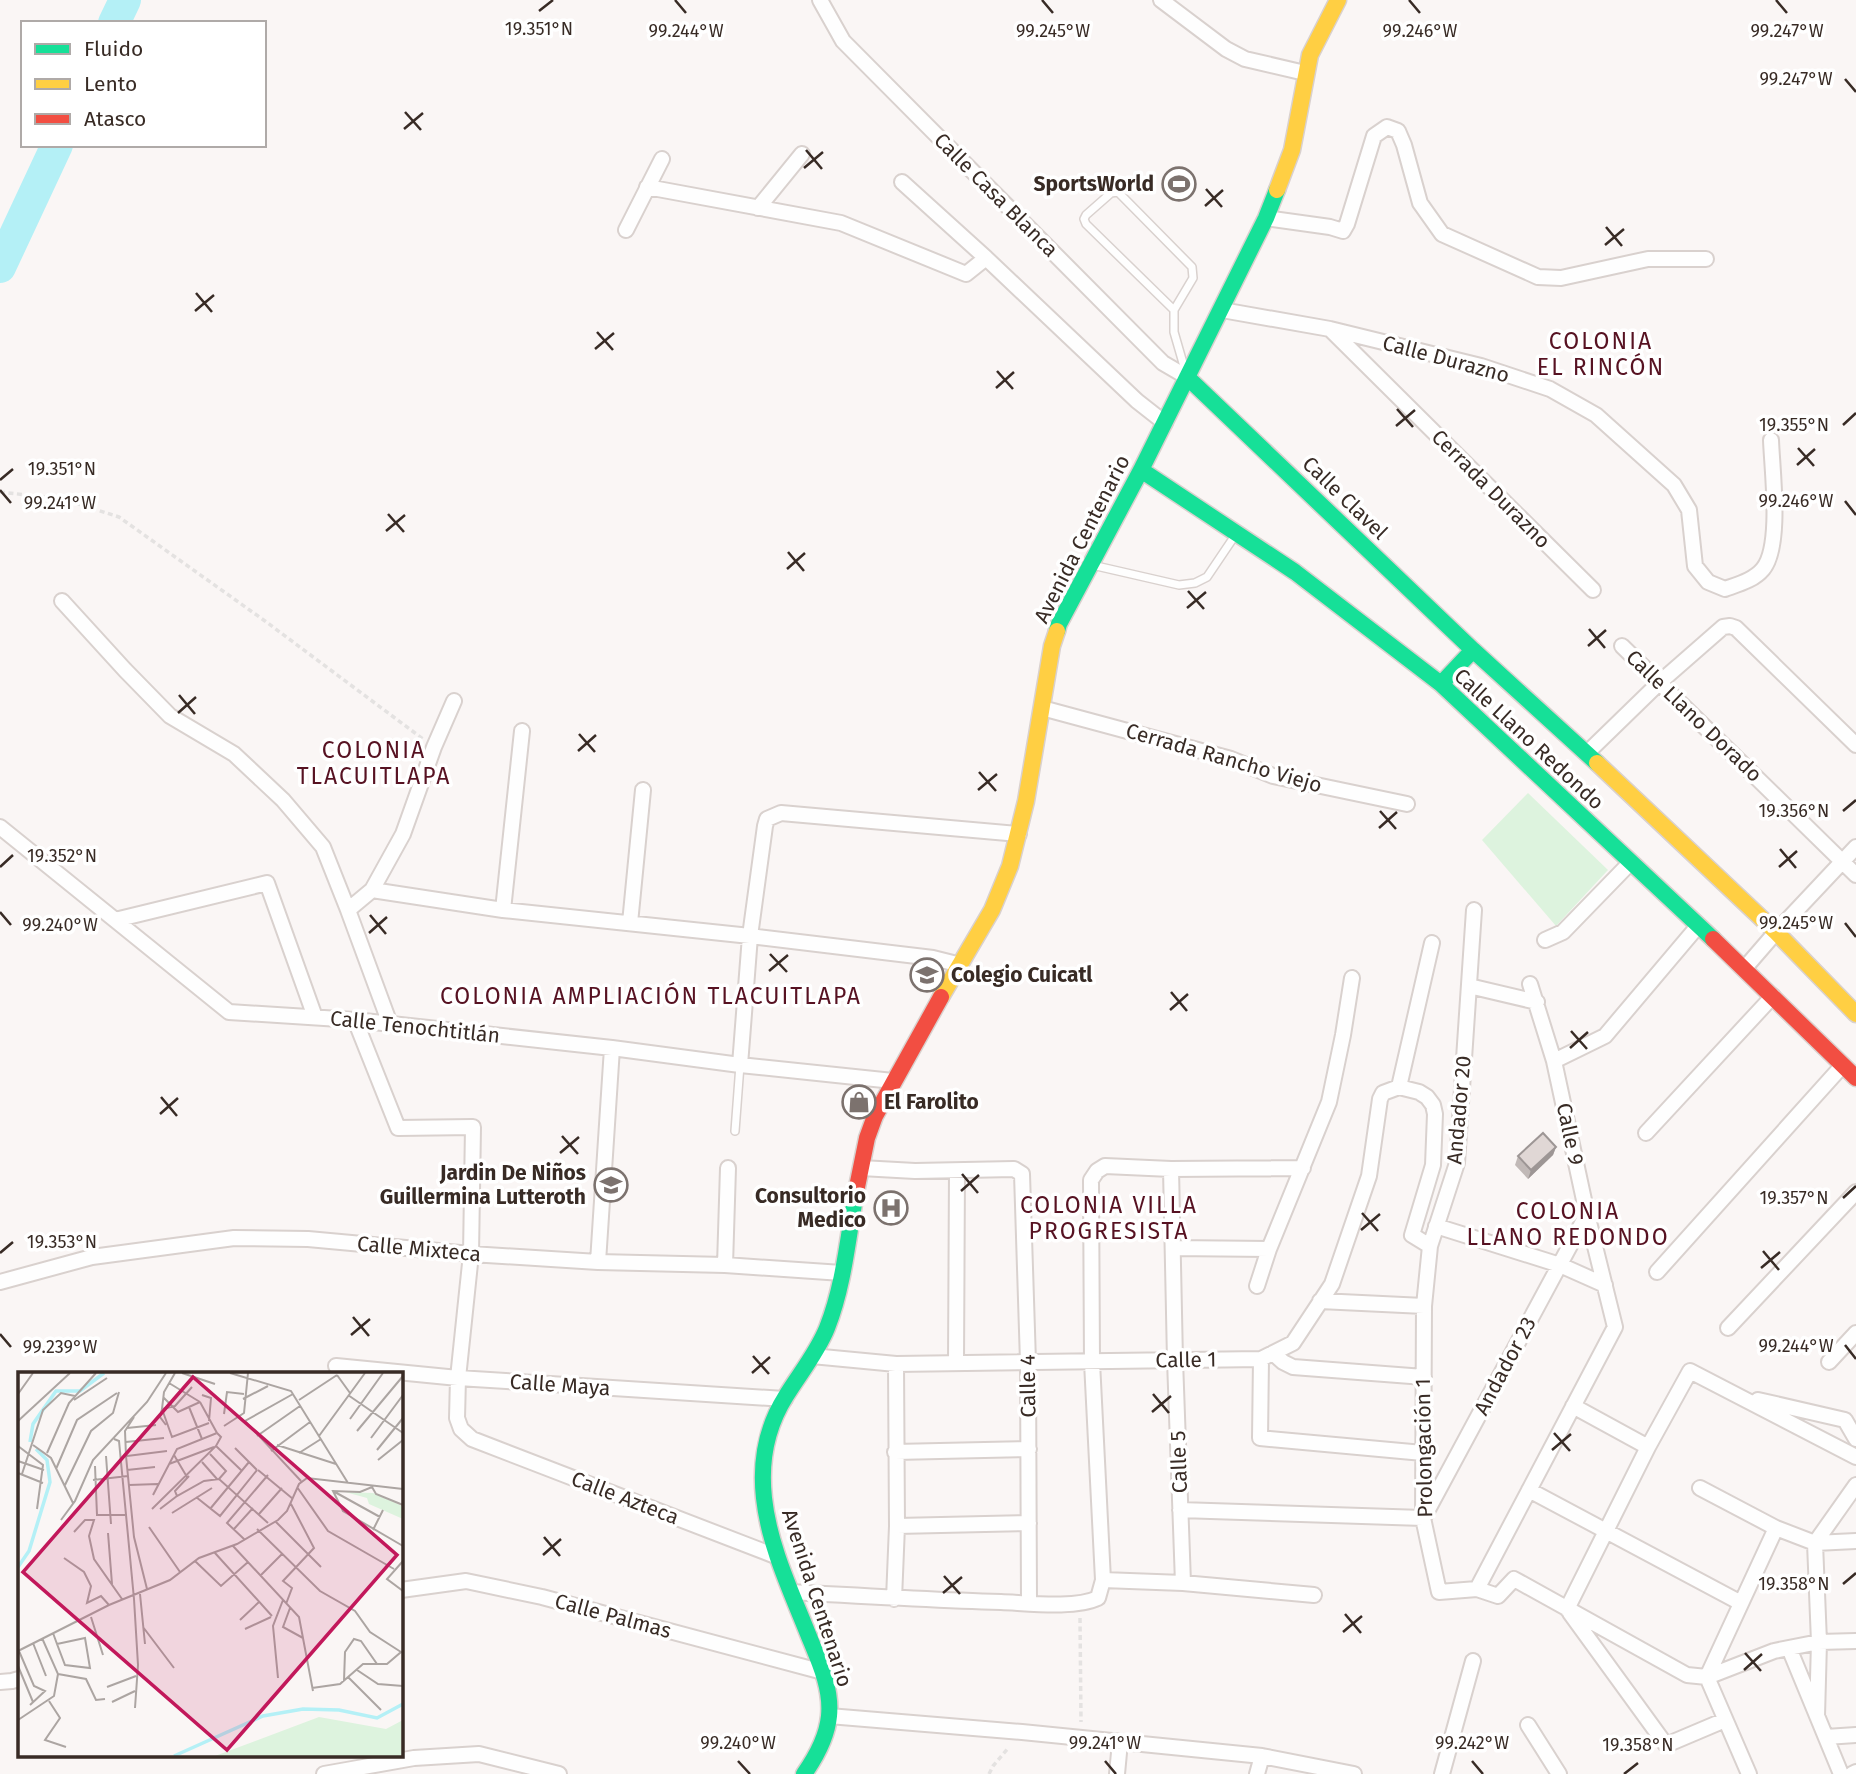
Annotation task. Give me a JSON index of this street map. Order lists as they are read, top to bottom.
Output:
{
  "streets": {
    "main road": ["Calle Clavel", "Avenida Centenario", "Calle Llano Redondo"],
    "street": [
      "Calle Casa Blanca",
      "Calle Durazno",
      "Cerrada Durazno",
      "Calle Llano Dorado",
      "Cerrada Rancho Viejo",
      "Calle Tenochtitlán",
      "Andador 20",
      "Calle 9",
      "Calle Mixteca",
      "Calle 1",
      "Andador 23",
      "Calle Maya",
      "Calle 4",
      "Prolongación 1",
      "Calle 5",
      "Calle Azteca",
      "Calle Palmas"
    ]
  },
  "crossings": [
    ["Calle Casa Blanca", "Calle Clavel"],
    ["Calle Casa Blanca", "Avenida Centenario"],
    ["Calle Durazno", "Cerrada Durazno"],
    ["Calle Durazno", "Avenida Centenario"],
    ["Calle Clavel", "Avenida Centenario"],
    ["Calle Clavel", "Calle Llano Redondo"],
    ["Avenida Centenario", "Calle Llano Redondo"],
    ["Avenida Centenario", "Cerrada Rancho Viejo"],
    ["Avenida Centenario", "Calle Tenochtitlán"],
    ["Avenida Centenario", "Calle Mixteca"],
    ["Avenida Centenario", "Calle 1"],
    ["Avenida Centenario", "Calle Maya"],
    ["Avenida Centenario", "Calle Azteca"],
    ["Avenida Centenario", "Calle Palmas"],
    ["Andador 20", "Prolongación 1"],
    ["Calle 9", "Andador 23"],
    ["Calle 1", "Calle 4"],
    ["Calle 1", "Calle 5"],
    ["Andador 23", "Prolongación 1"],
    ["Calle Maya", "Calle Azteca"]
  ],
  "districts": [
    "COLONIA EL RINCÓN",
    "COLONIA TLACUITLAPA",
    "COLONIA AMPLIACIÓN TLACUITLAPA",
    "COLONIA VILLA PROGRESISTA",
    "COLONIA LLANO REDONDO"
  ],
  "places": {
    "sports": ["SportsWorld"],
    "school or university": ["Colegio Cuicatl", "Jardin De Niños Guillermina Lutteroth"],
    "shop": ["El Farolito"],
    "hospital": ["Consultorio Medico"]
  },
  "legend": ["Fluido", "Lento", "Atasco"],
  "coordinates": [
    "19.351°N",
    "99.245°W",
    "99.246°W",
    "99.247°W",
    "99.244°W",
    "19.355°N",
    "99.241°W",
    "19.356°N",
    "19.352°N",
    "99.240°W",
    "19.357°N",
    "19.353°N",
    "99.239°W",
    "19.358°N",
    "99.242°W"
  ]
}
